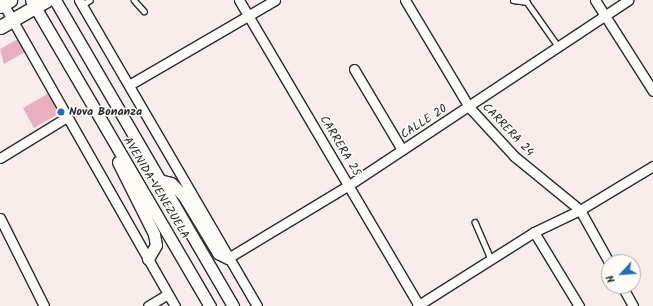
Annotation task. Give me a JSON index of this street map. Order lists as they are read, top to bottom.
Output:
{
  "streets": {
    "street": [
      "CALLE 20",
      "CARRERA 24",
      "CARRERA 25",
      "AVENIDA VENEZUELA"
    ]
  },
  "crossings": [
    ["CALLE 20", "CARRERA 24"],
    ["CALLE 20", "CARRERA 25"]
  ],
  "places": ["Nova Bonanza"],
  "north": "bottom left"
}
